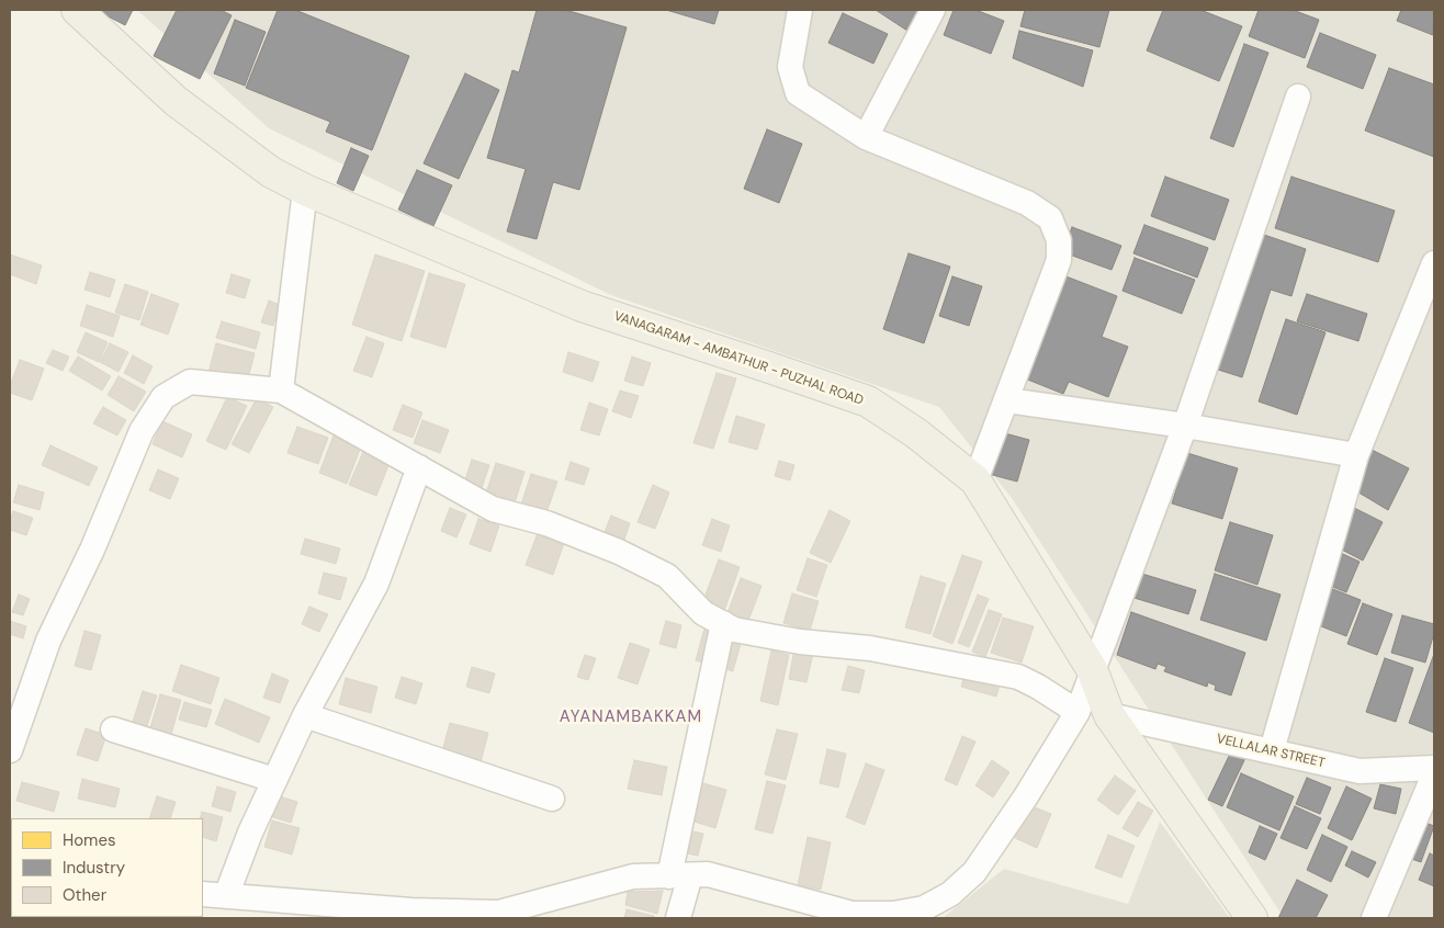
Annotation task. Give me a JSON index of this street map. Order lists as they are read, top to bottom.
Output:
{
  "streets": {
    "main road": ["VANAGARAM - AMBATHUR - PUZHAL ROAD"],
    "street": ["VELLALAR STREET"]
  },
  "crossings": [
    ["VANAGARAM - AMBATHUR - PUZHAL ROAD", "VELLALAR STREET"]
  ],
  "districts": ["AYANAMBAKKAM"],
  "legend": ["Homes", "Industry", "Other"]
}
